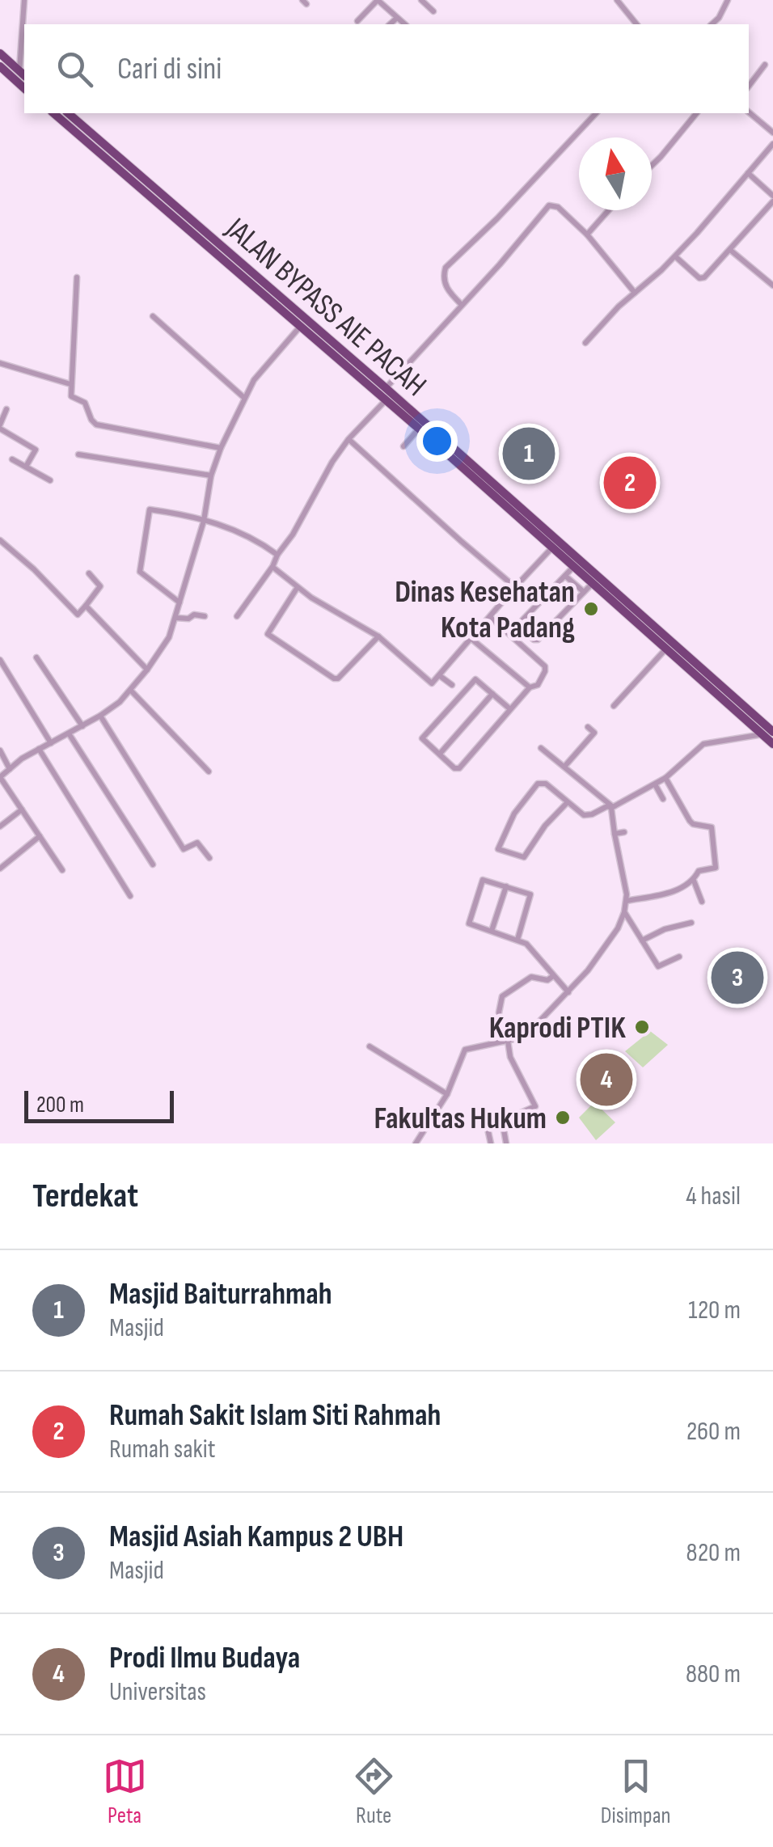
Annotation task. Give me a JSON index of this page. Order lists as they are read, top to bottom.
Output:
{
  "streets": {
    "highway": ["JALAN BYPASS AIE PACAH"]
  },
  "places": ["Dinas Kesehatan Kota Padang", "Kaprodi PTIK", "Fakultas Hukum"],
  "scale_bar": "200 m",
  "north": "top",
  "page": {
    "search": "Cari di sini",
    "pins": [
      "1",
      "2",
      "3",
      "4"
    ],
    "scale": "200 m",
    "heading": ["Terdekat", "4 hasil"],
    "list": [
      {
        "mark": "1",
        "name": "Masjid Baiturrahmah",
        "note": "Masjid",
        "value": "120 m"
      },
      {
        "mark": "2",
        "name": "Rumah Sakit Islam Siti Rahmah",
        "note": "Rumah sakit",
        "value": "260 m"
      },
      {
        "mark": "3",
        "name": "Masjid Asiah Kampus 2 UBH",
        "note": "Masjid",
        "value": "820 m"
      },
      {
        "mark": "4",
        "name": "Prodi Ilmu Budaya",
        "note": "Universitas",
        "value": "880 m"
      }
    ],
    "nav": ["Peta", "Rute", "Disimpan"]
  }
}
